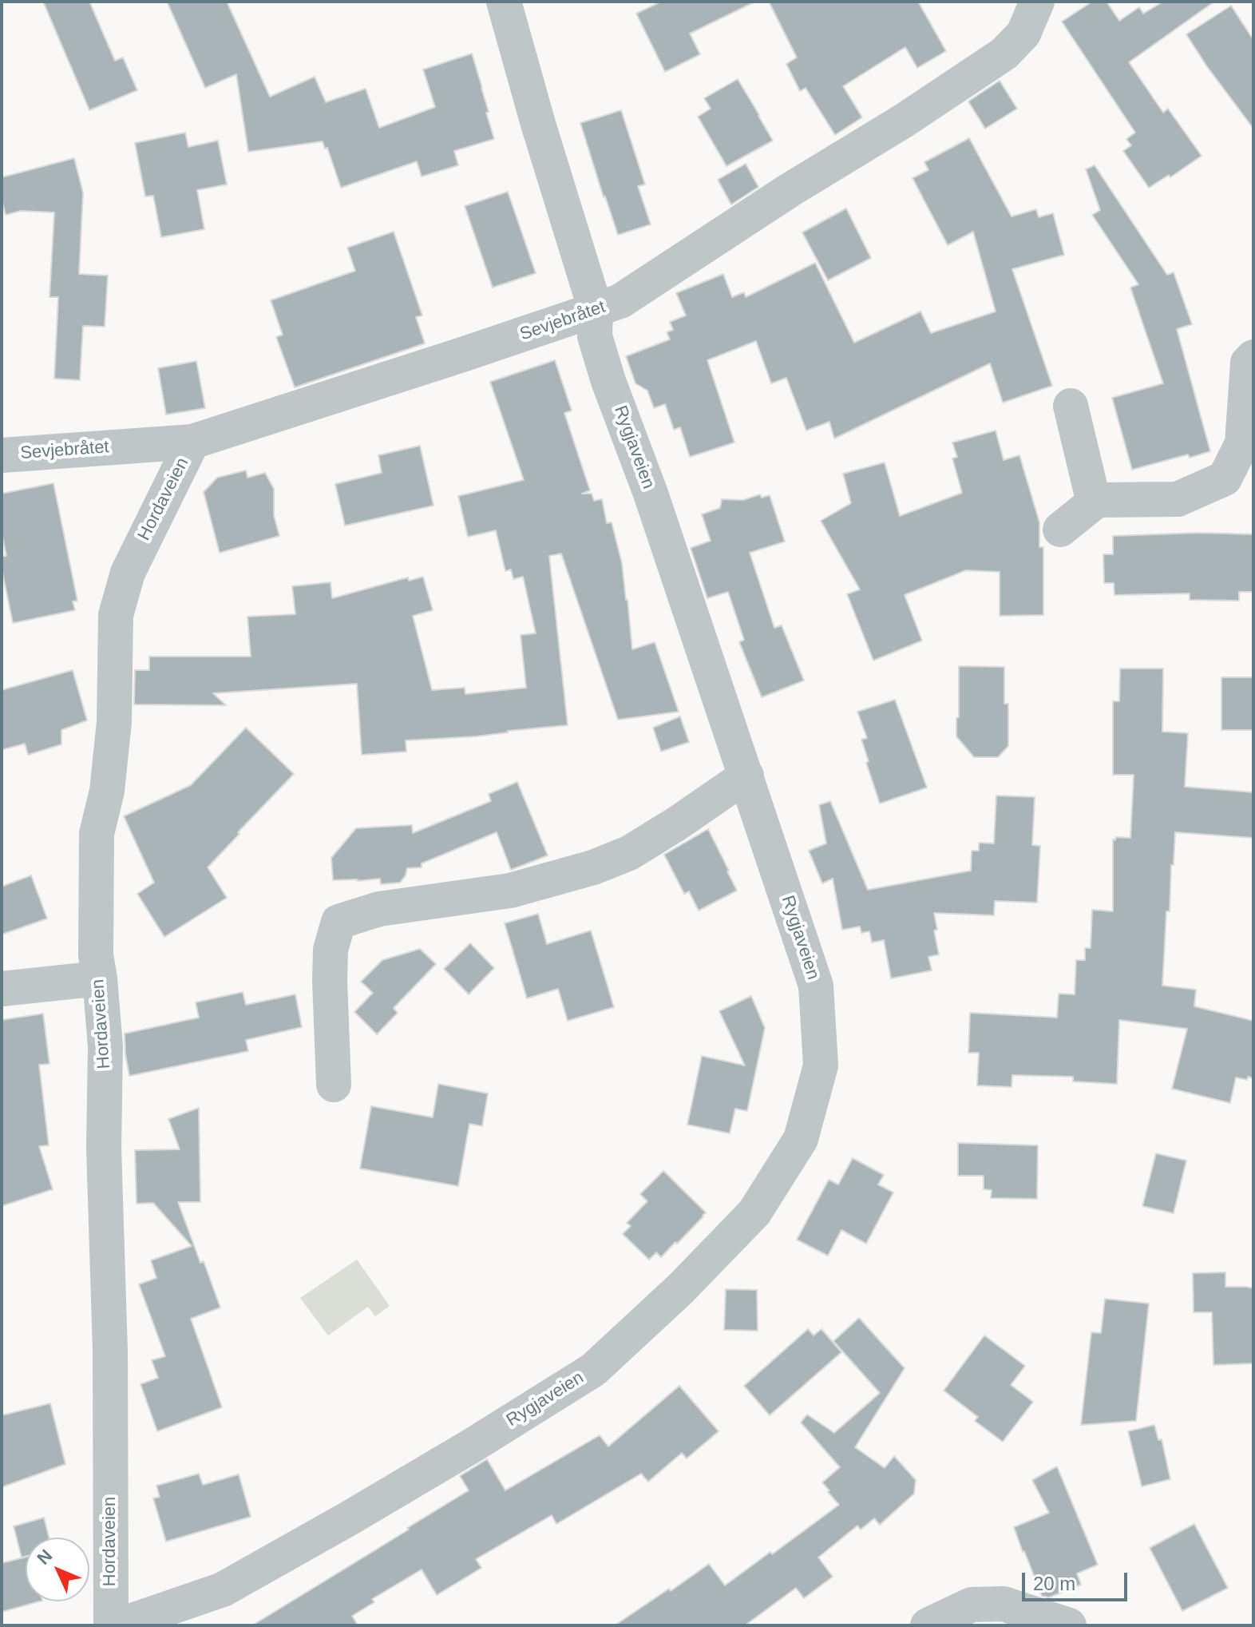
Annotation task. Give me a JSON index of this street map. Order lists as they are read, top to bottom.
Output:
{
  "streets": {
    "street": ["Sevjebråtet", "Rygjaveien", "Hordaveien"]
  },
  "crossings": [
    ["Sevjebråtet", "Rygjaveien"],
    ["Sevjebråtet", "Hordaveien"]
  ],
  "scale_bar": "20 m",
  "north": "top left"
}
